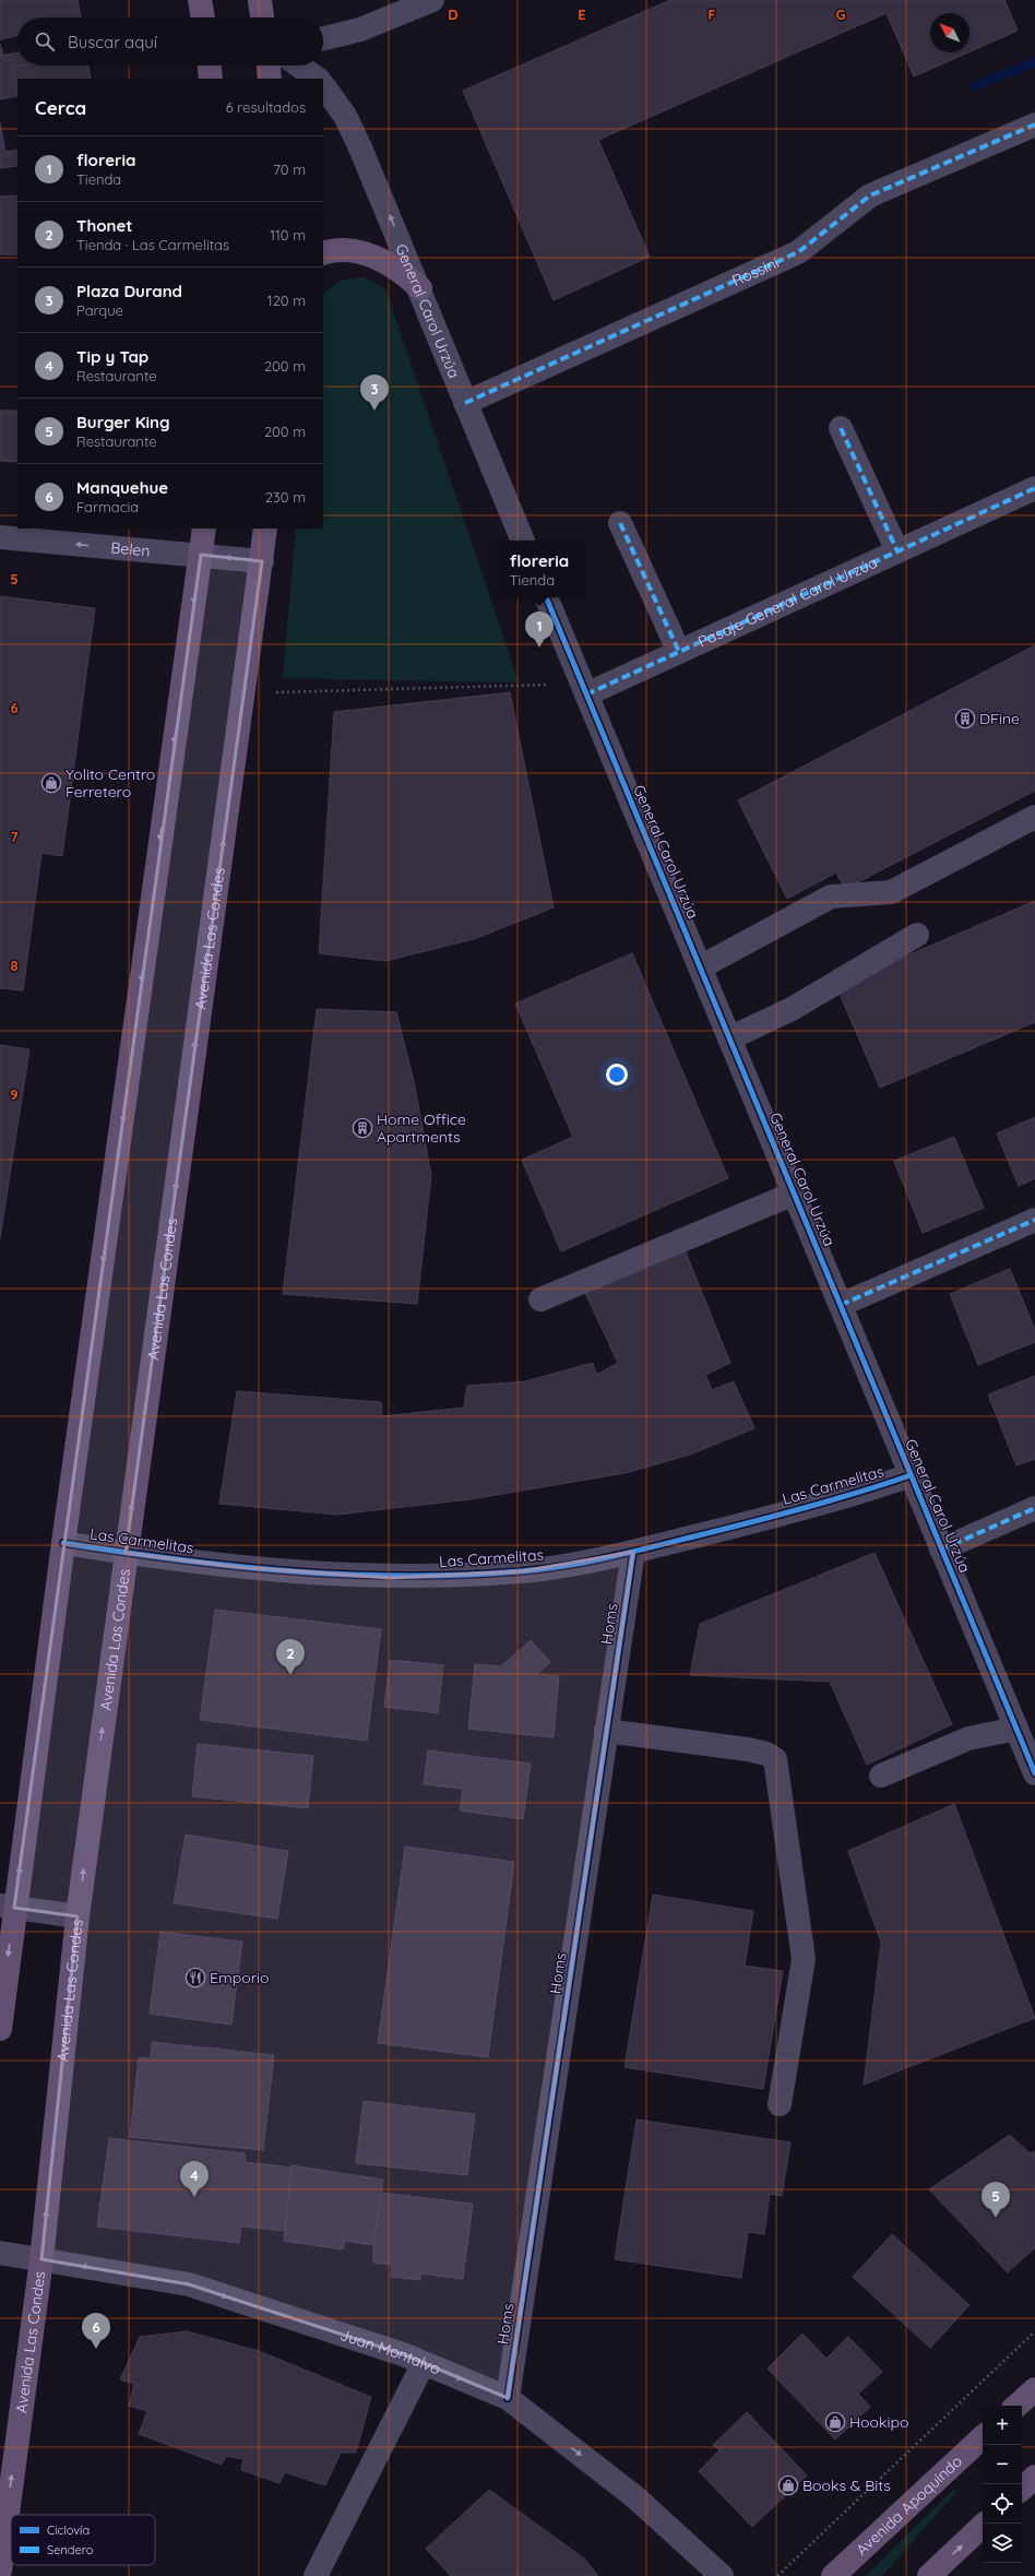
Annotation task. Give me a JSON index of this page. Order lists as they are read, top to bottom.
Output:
{
  "streets": {
    "main road": ["Avenida Las Condes", "Avenida Apoquindo"],
    "street": [
      "Rossini",
      "General Carol Urzúa",
      "Belen",
      "Pasaje General Carol Urzúa",
      "Las Carmelitas",
      "Homs",
      "Juan Montalvo"
    ]
  },
  "crossings": [
    ["Rossini", "General Carol Urzúa"],
    ["General Carol Urzúa", "Pasaje General Carol Urzúa"],
    ["General Carol Urzúa", "Las Carmelitas"],
    ["Belen", "Avenida Las Condes"],
    ["Avenida Las Condes", "Las Carmelitas"],
    ["Avenida Las Condes", "Juan Montalvo"],
    ["Las Carmelitas", "Homs"],
    ["Homs", "Juan Montalvo"]
  ],
  "one_way": ["Belen", "Juan Montalvo"],
  "places": {
    "building": ["DFine", "Home Office Apartments"],
    "shop": ["Yolito Centro Ferretero", "Hookipo", "Books & Bits"],
    "restaurant": ["Emporio"]
  },
  "legend": ["Ciclovía", "Sendero"],
  "north": "top left",
  "page": {
    "search": "Buscar aquí",
    "heading": ["Cerca", "6 resultados"],
    "list": [
      {
        "mark": "1",
        "name": "floreria",
        "note": "Tienda",
        "value": "70 m"
      },
      {
        "mark": "2",
        "name": "Thonet",
        "note": "Tienda · Las Carmelitas",
        "value": "110 m"
      },
      {
        "mark": "3",
        "name": "Plaza Durand",
        "note": "Parque",
        "value": "120 m"
      },
      {
        "mark": "4",
        "name": "Tip y Tap",
        "note": "Restaurante",
        "value": "200 m"
      },
      {
        "mark": "5",
        "name": "Burger King",
        "note": "Restaurante",
        "value": "200 m"
      },
      {
        "mark": "6",
        "name": "Manquehue",
        "note": "Farmacia",
        "value": "230 m"
      }
    ],
    "pins": [
      "3",
      "1",
      "2",
      "4",
      "5",
      "6"
    ],
    "popup": ["floreria", "Tienda"],
    "map_buttons": ["+", "−"]
  },
  "grid": {
    "columns": [
      "D",
      "E",
      "F",
      "G"
    ],
    "rows": [
      "5",
      "6",
      "7",
      "8",
      "9"
    ]
  }
}
